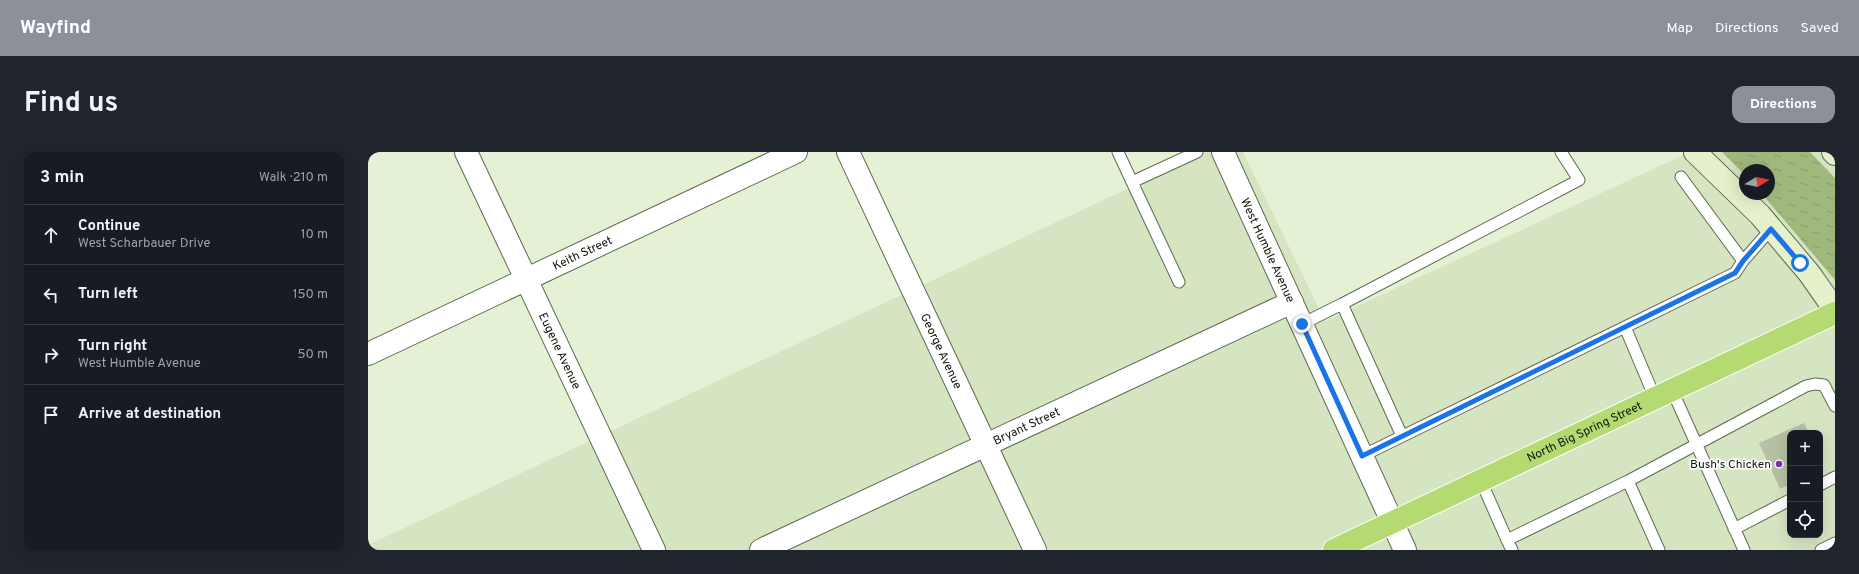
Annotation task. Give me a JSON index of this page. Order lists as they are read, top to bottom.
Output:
{
  "streets": {
    "highway": ["North Big Spring Street"],
    "street": [
      "West Humble Avenue",
      "Keith Street",
      "Eugene Avenue",
      "George Avenue",
      "Bryant Street"
    ]
  },
  "crossings": [
    ["West Humble Avenue", "Bryant Street"],
    ["West Humble Avenue", "North Big Spring Street"],
    ["Keith Street", "Eugene Avenue"],
    ["George Avenue", "Bryant Street"]
  ],
  "places": ["Bush's Chicken"],
  "north": "right",
  "page": {
    "header": "Wayfind",
    "nav": ["Map", "Directions", "Saved"],
    "title": "Find us",
    "buttons": "Directions",
    "heading": ["3 min", "Walk · 210 m"],
    "list": [
      ["Continue", "West Scharbauer Drive", "10 m"],
      ["Turn left", "150 m"],
      ["Turn right", "West Humble Avenue", "50 m"],
      "Arrive at destination"
    ],
    "map_buttons": ["+", "−"]
  }
}
